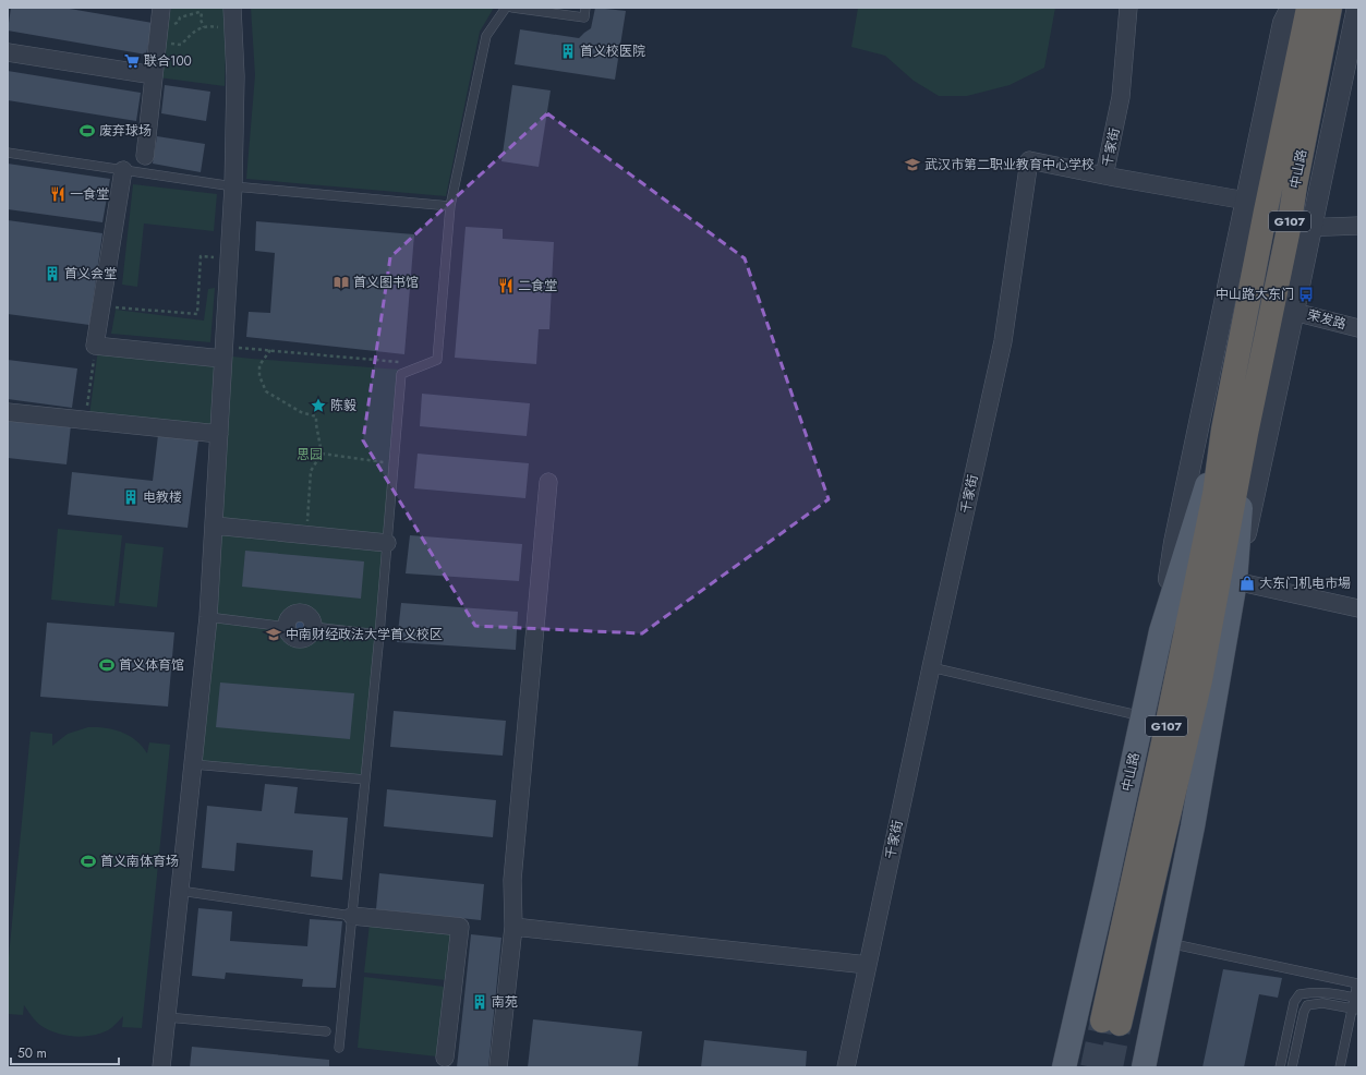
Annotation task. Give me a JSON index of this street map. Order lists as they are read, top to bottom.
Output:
{
  "streets": {
    "highway": ["中山路", "G107"],
    "street": ["千家街", "荣发路"]
  },
  "parks": ["思园"],
  "places": {
    "building": [
      "首义校医院",
      "首义会堂",
      "电教楼",
      "南苑"
    ],
    "supermarket": ["联合100"],
    "sports": ["废弃球场", "首义体育馆", "首义南体育场"],
    "school or university": ["武汉市第二职业教育中心学校", "中南财经政法大学首义校区"],
    "restaurant": ["一食堂", "二食堂"],
    "library": ["首义图书馆"],
    "bus stop": ["中山路大东门"],
    "place": ["陈毅"],
    "shop": ["大东门机电市場"]
  },
  "scale_bar": "50 m"
}
